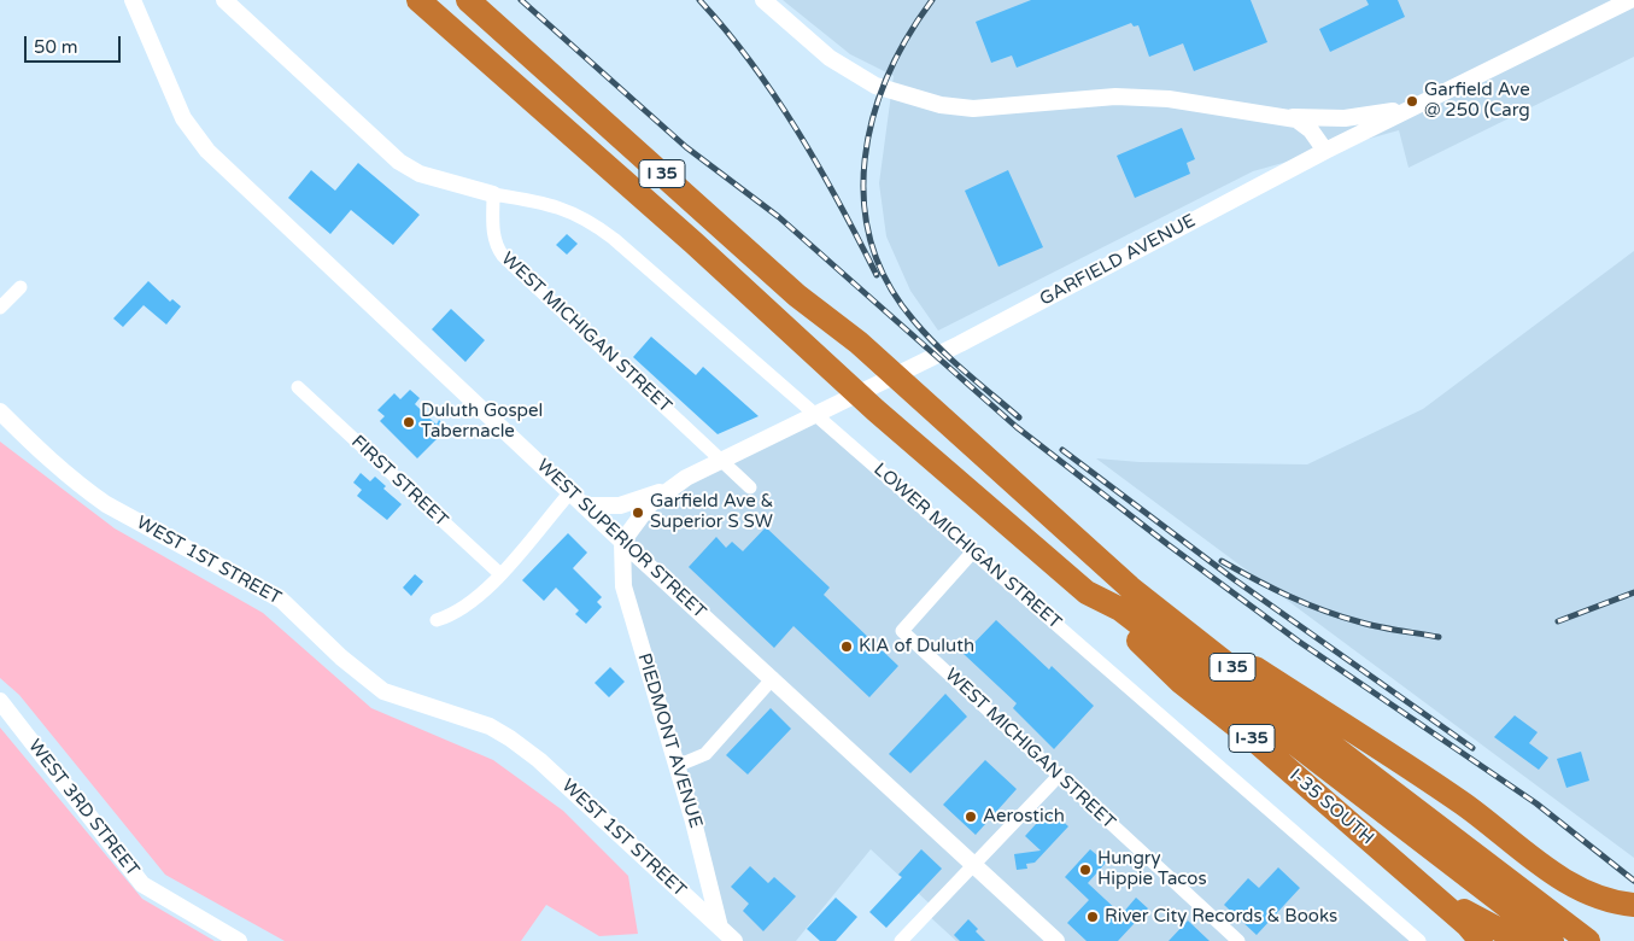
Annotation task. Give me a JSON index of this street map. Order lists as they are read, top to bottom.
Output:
{
  "streets": {
    "highway": ["I 35", "I-35", "I-35 SOUTH"],
    "street": [
      "GARFIELD AVENUE",
      "WEST MICHIGAN STREET",
      "FIRST STREET",
      "WEST SUPERIOR STREET",
      "LOWER MICHIGAN STREET",
      "WEST 1ST STREET",
      "PIEDMONT AVENUE",
      "WEST 3RD STREET"
    ]
  },
  "crossings": [
    ["I 35", "I-35 SOUTH"],
    ["GARFIELD AVENUE", "WEST SUPERIOR STREET"],
    ["GARFIELD AVENUE", "PIEDMONT AVENUE"],
    ["WEST MICHIGAN STREET", "LOWER MICHIGAN STREET"],
    ["WEST SUPERIOR STREET", "PIEDMONT AVENUE"],
    ["WEST 1ST STREET", "PIEDMONT AVENUE"]
  ],
  "places": [
    "Garfield Ave @ 250 (Carg",
    "Duluth Gospel Tabernacle",
    "Garfield Ave & Superior S SW",
    "KIA of Duluth",
    "Aerostich",
    "Hungry Hippie Tacos",
    "River City Records & Books"
  ],
  "scale_bar": "50 m"
}
